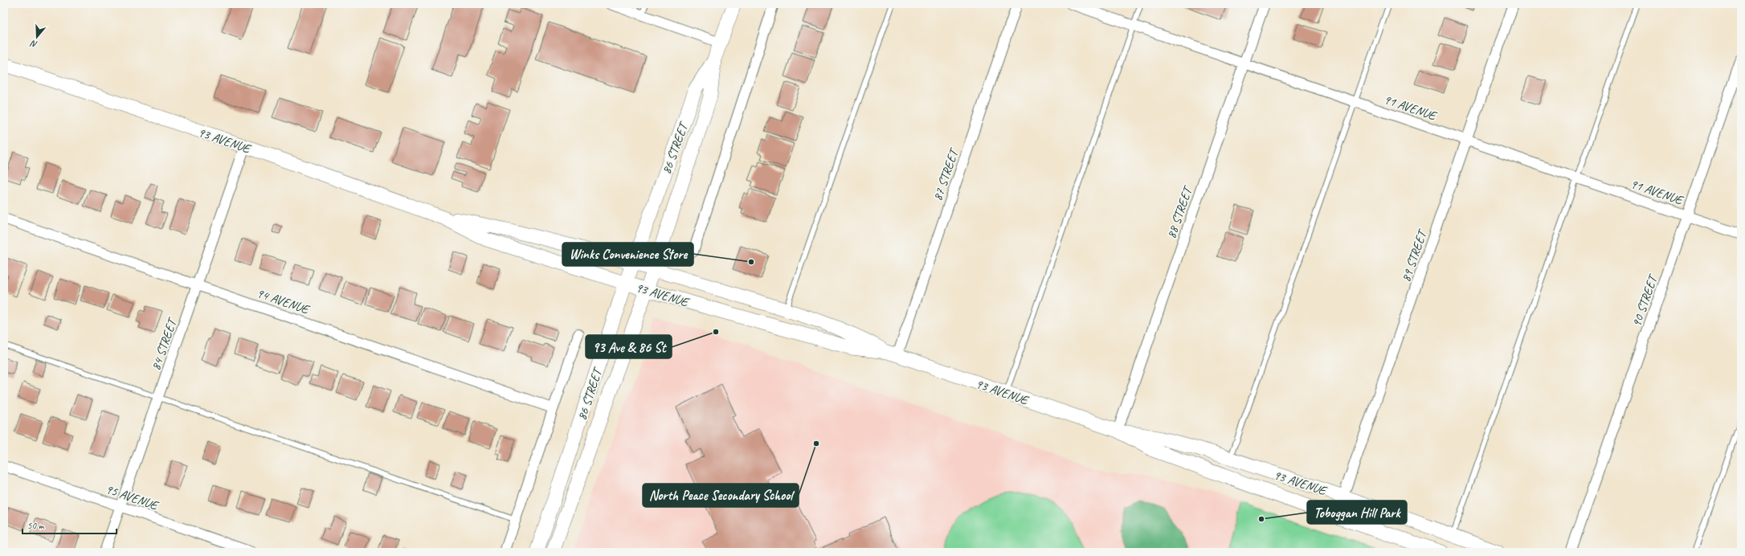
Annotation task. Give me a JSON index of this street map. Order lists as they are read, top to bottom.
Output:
{
  "streets": {
    "main road": ["93 AVENUE", "86 STREET"],
    "street": [
      "91 AVENUE",
      "87 STREET",
      "88 STREET",
      "89 STREET",
      "94 AVENUE",
      "90 STREET",
      "84 STREET",
      "95 AVENUE"
    ]
  },
  "crossings": [
    ["91 AVENUE", "88 STREET"],
    ["91 AVENUE", "89 STREET"],
    ["91 AVENUE", "90 STREET"],
    ["93 AVENUE", "86 STREET"],
    ["93 AVENUE", "87 STREET"],
    ["93 AVENUE", "88 STREET"],
    ["93 AVENUE", "89 STREET"],
    ["93 AVENUE", "84 STREET"],
    ["94 AVENUE", "84 STREET"],
    ["84 STREET", "95 AVENUE"]
  ],
  "places": [
    "Winks Convenience Store",
    "93 Ave & 86 St",
    "North Peace Secondary School",
    "Toboggan Hill Park"
  ],
  "scale_bar": "50 m",
  "north": "bottom"
}
